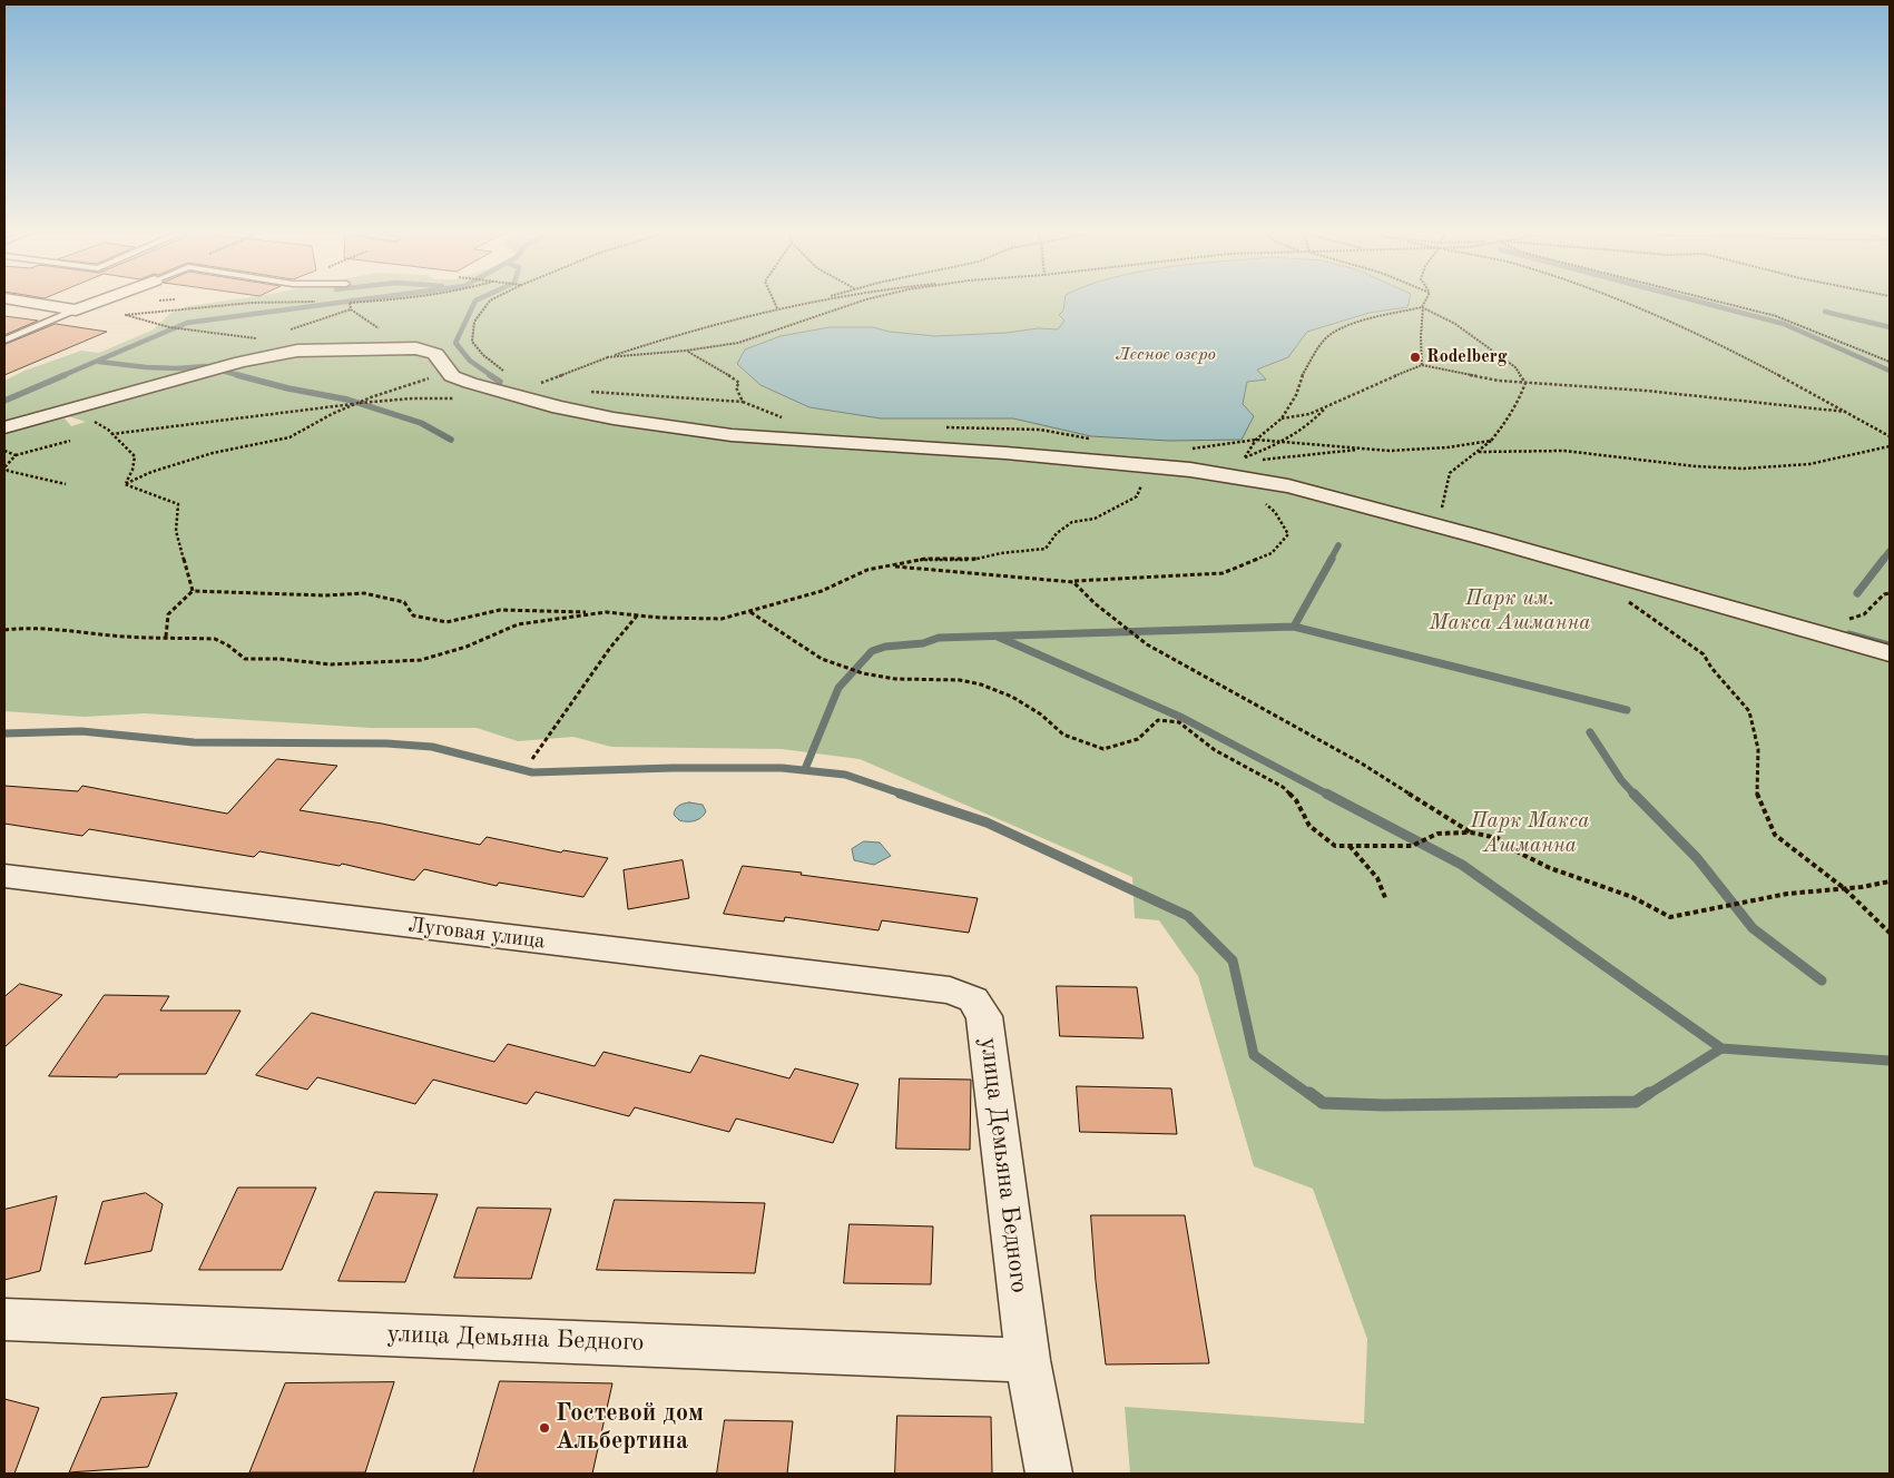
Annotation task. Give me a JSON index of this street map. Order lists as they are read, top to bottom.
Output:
{
  "streets": {
    "street": ["Луговая улица", "улица Демьяна Бедного"]
  },
  "crossings": [
    ["Луговая улица", "улица Демьяна Бедного"]
  ],
  "water": ["Лесное озеро"],
  "parks": ["Парк им. Макса Ашманна", "Парк Макса Ашманна"],
  "places": ["Rodelberg", "Гостевой дом Альбертина"]
}
